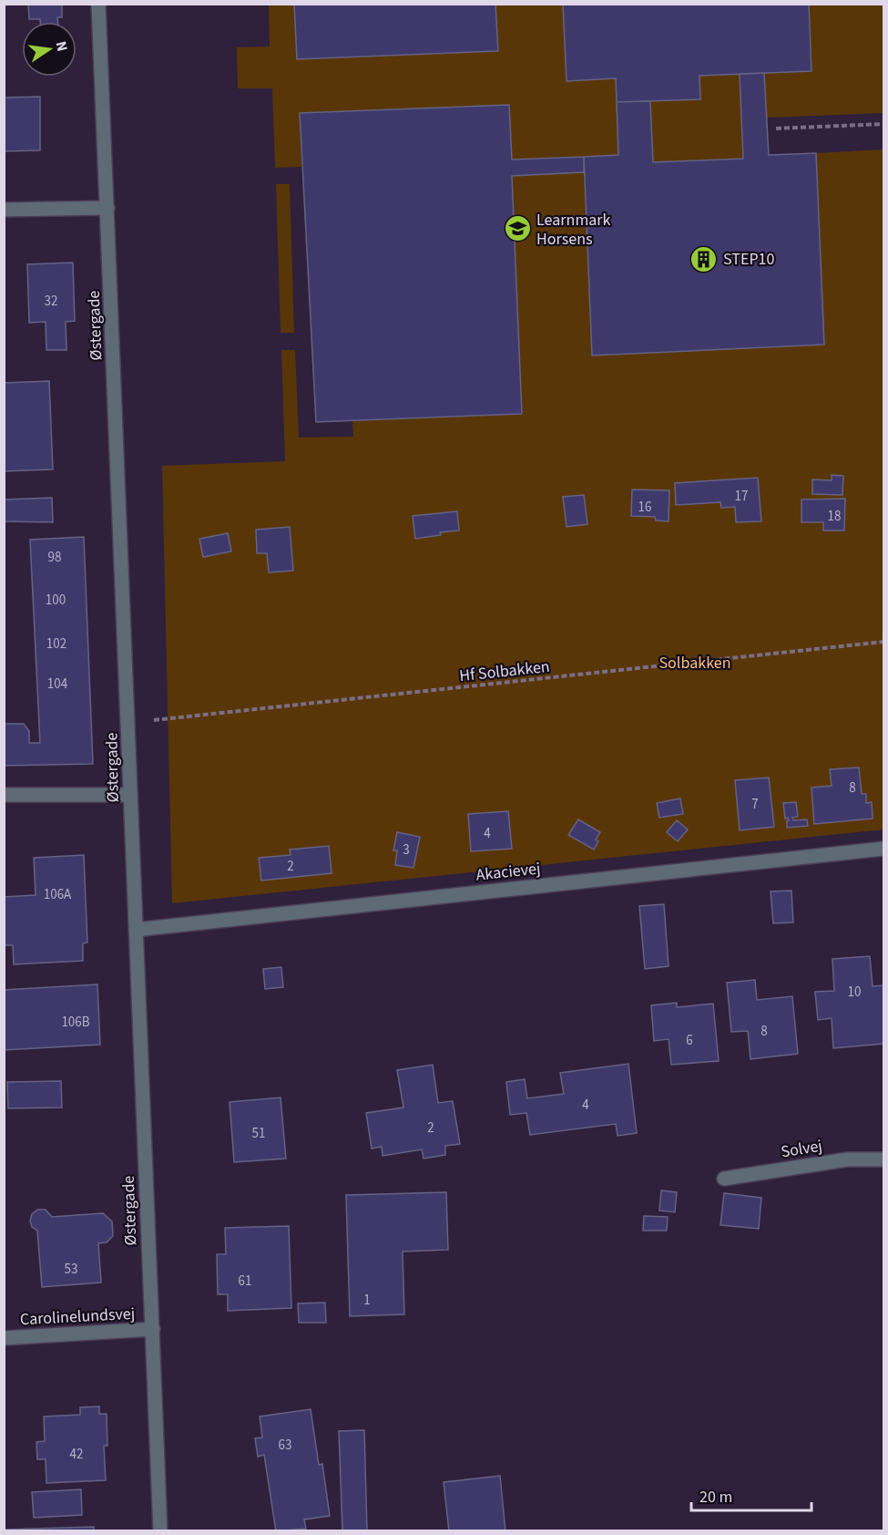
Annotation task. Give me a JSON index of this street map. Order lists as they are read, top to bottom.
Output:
{
  "streets": {
    "street": [
      "Østergade",
      "Akacievej",
      "Solvej",
      "Carolinelundsvej"
    ],
    "path": ["Hf Solbakken"]
  },
  "crossings": [
    ["Østergade", "Hf Solbakken"],
    ["Østergade", "Akacievej"],
    ["Østergade", "Carolinelundsvej"]
  ],
  "parks": ["Solbakken"],
  "places": {
    "school or university": ["Learnmark Horsens"],
    "building": ["STEP10"]
  },
  "house_numbers": [
    "32",
    "17",
    "16",
    "18",
    "98",
    "100",
    "102",
    "104",
    "8",
    "7",
    "4",
    "3",
    "2",
    "106A",
    "10",
    "106B",
    "8",
    "6",
    "4",
    "2",
    "51",
    "53",
    "61",
    "1",
    "63",
    "42"
  ],
  "scale_bar": "20 m",
  "north": "right"
}
